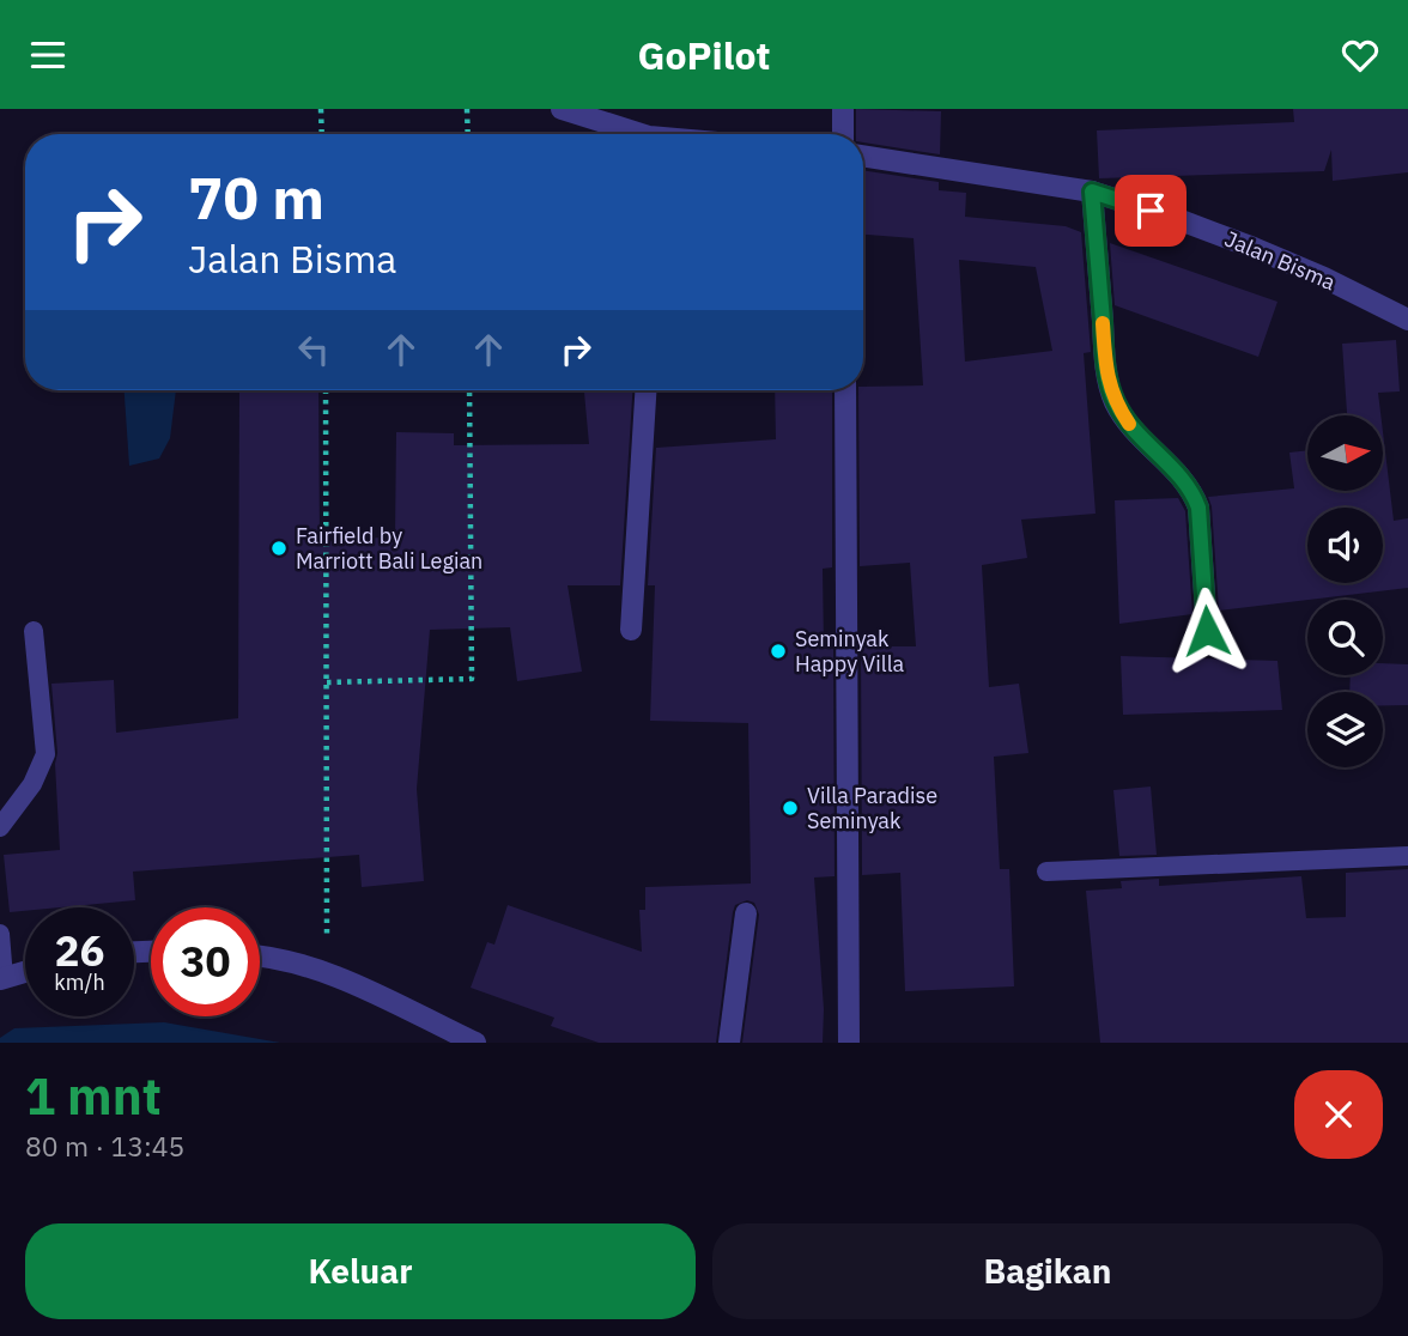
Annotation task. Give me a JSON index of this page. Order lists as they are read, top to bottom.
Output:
{
  "streets": {
    "street": ["Jalan Bisma"]
  },
  "places": ["Fairfield by Marriott Bali Legian", "Seminyak Happy Villa", "Villa Paradise Seminyak"],
  "north": "right",
  "page": {
    "header": "GoPilot",
    "turn": ["70 m", "Jalan Bisma"],
    "speed": "26 km/h",
    "limit": "30",
    "heading": ["1 mnt", "80 m · 13:45"],
    "buttons": ["Keluar", "Bagikan"]
  }
}
